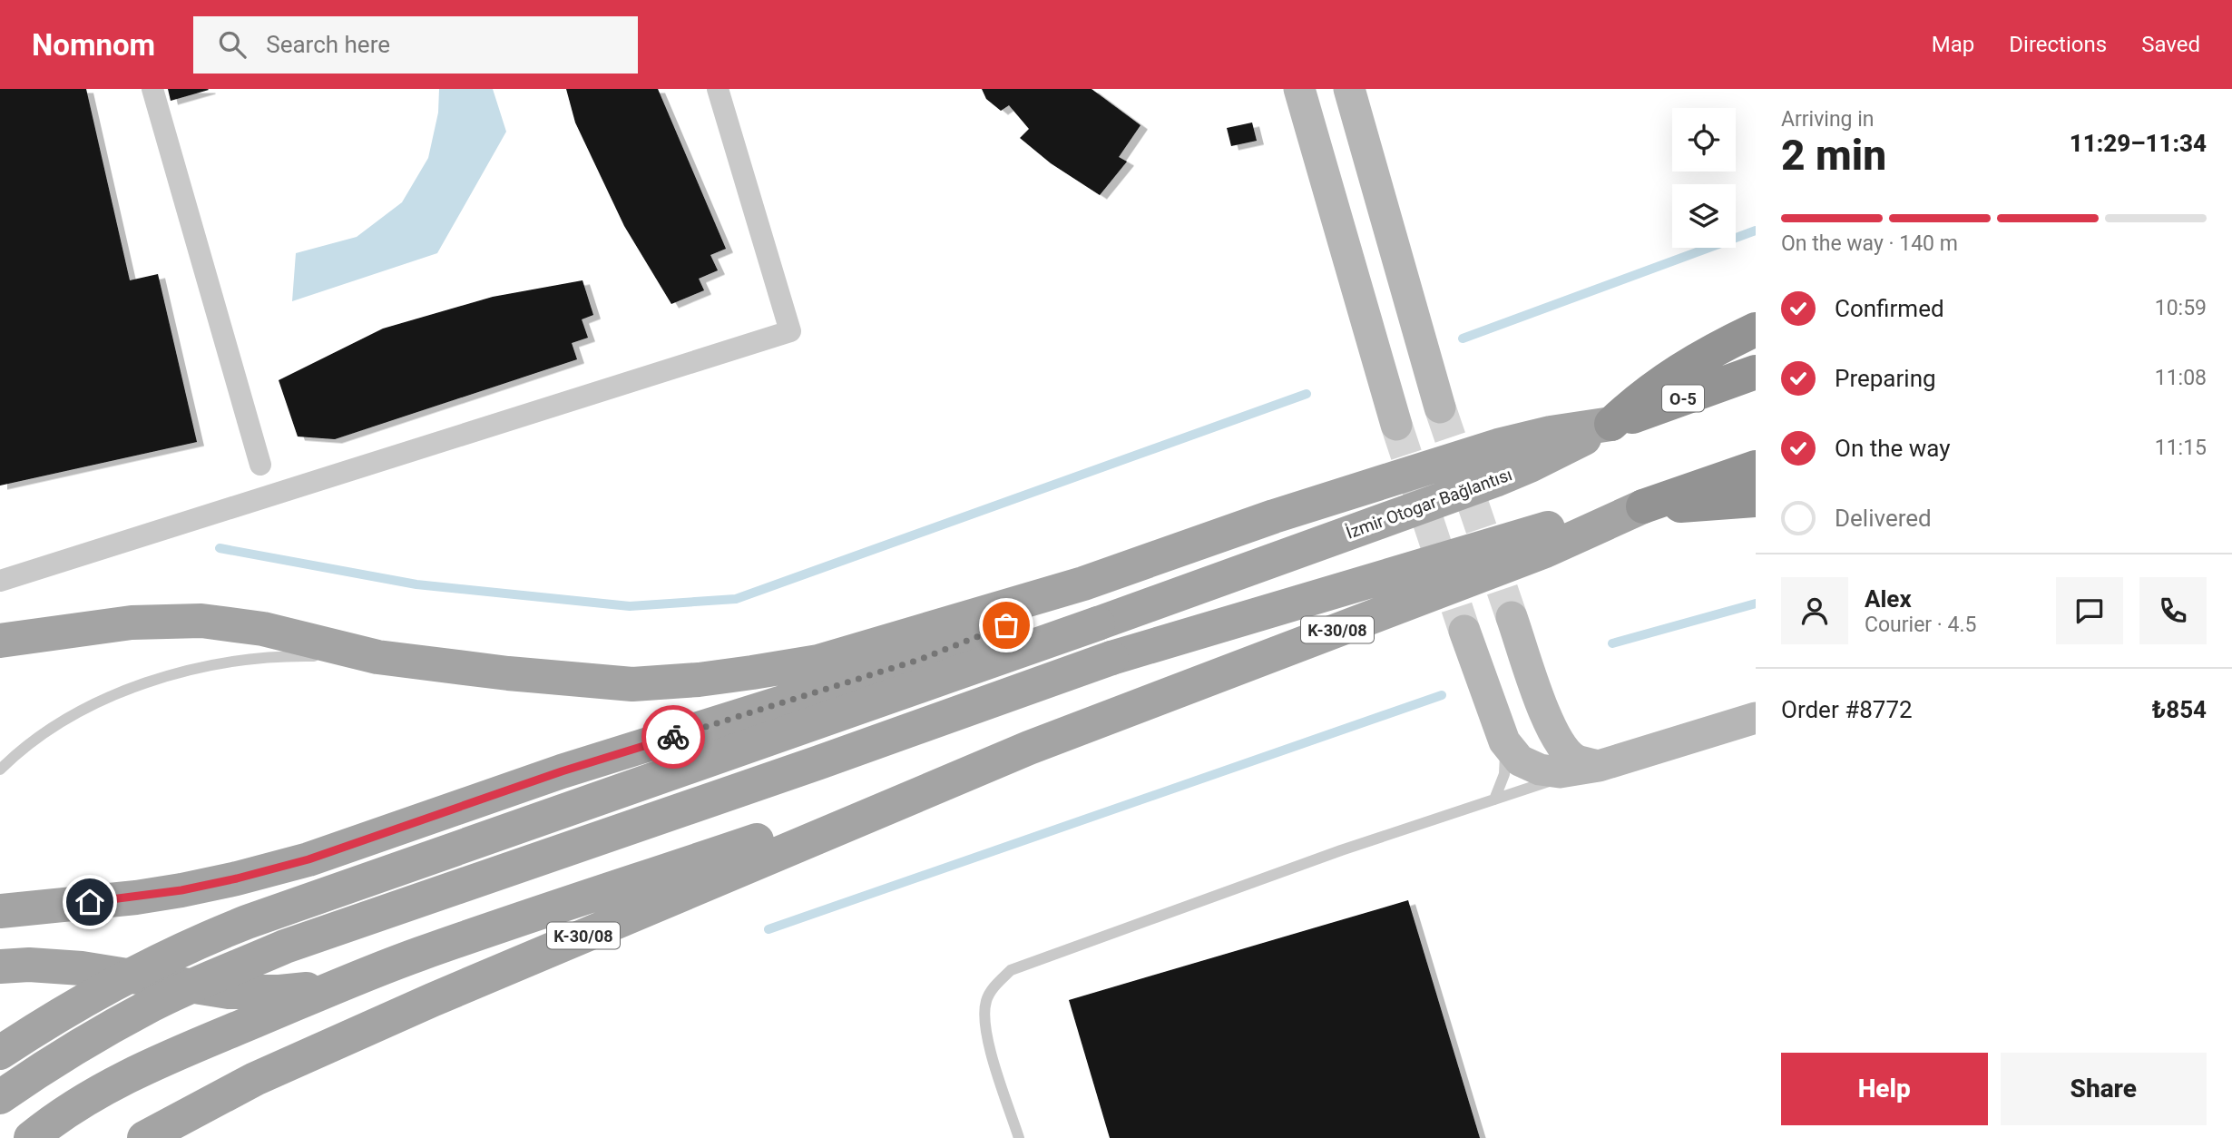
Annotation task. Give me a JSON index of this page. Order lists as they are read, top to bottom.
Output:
{
  "streets": {
    "highway": ["O-5", "İzmir Otogar Bağlantısı", "K-30/08"]
  },
  "page": {
    "header": "Nomnom",
    "search": "Search here",
    "nav": ["Map", "Directions", "Saved"],
    "heading": ["2 min", "Arriving in", "11:29–11:34"],
    "panel": [
      "Alex",
      "Courier · 4.5",
      "Order #8772",
      "₺854"
    ],
    "bar": "On the way · 140 m",
    "list": [
      ["Confirmed", "10:59"],
      ["Preparing", "11:08"],
      ["On the way", "11:15"],
      "Delivered"
    ],
    "buttons": ["Help", "Share"]
  }
}
